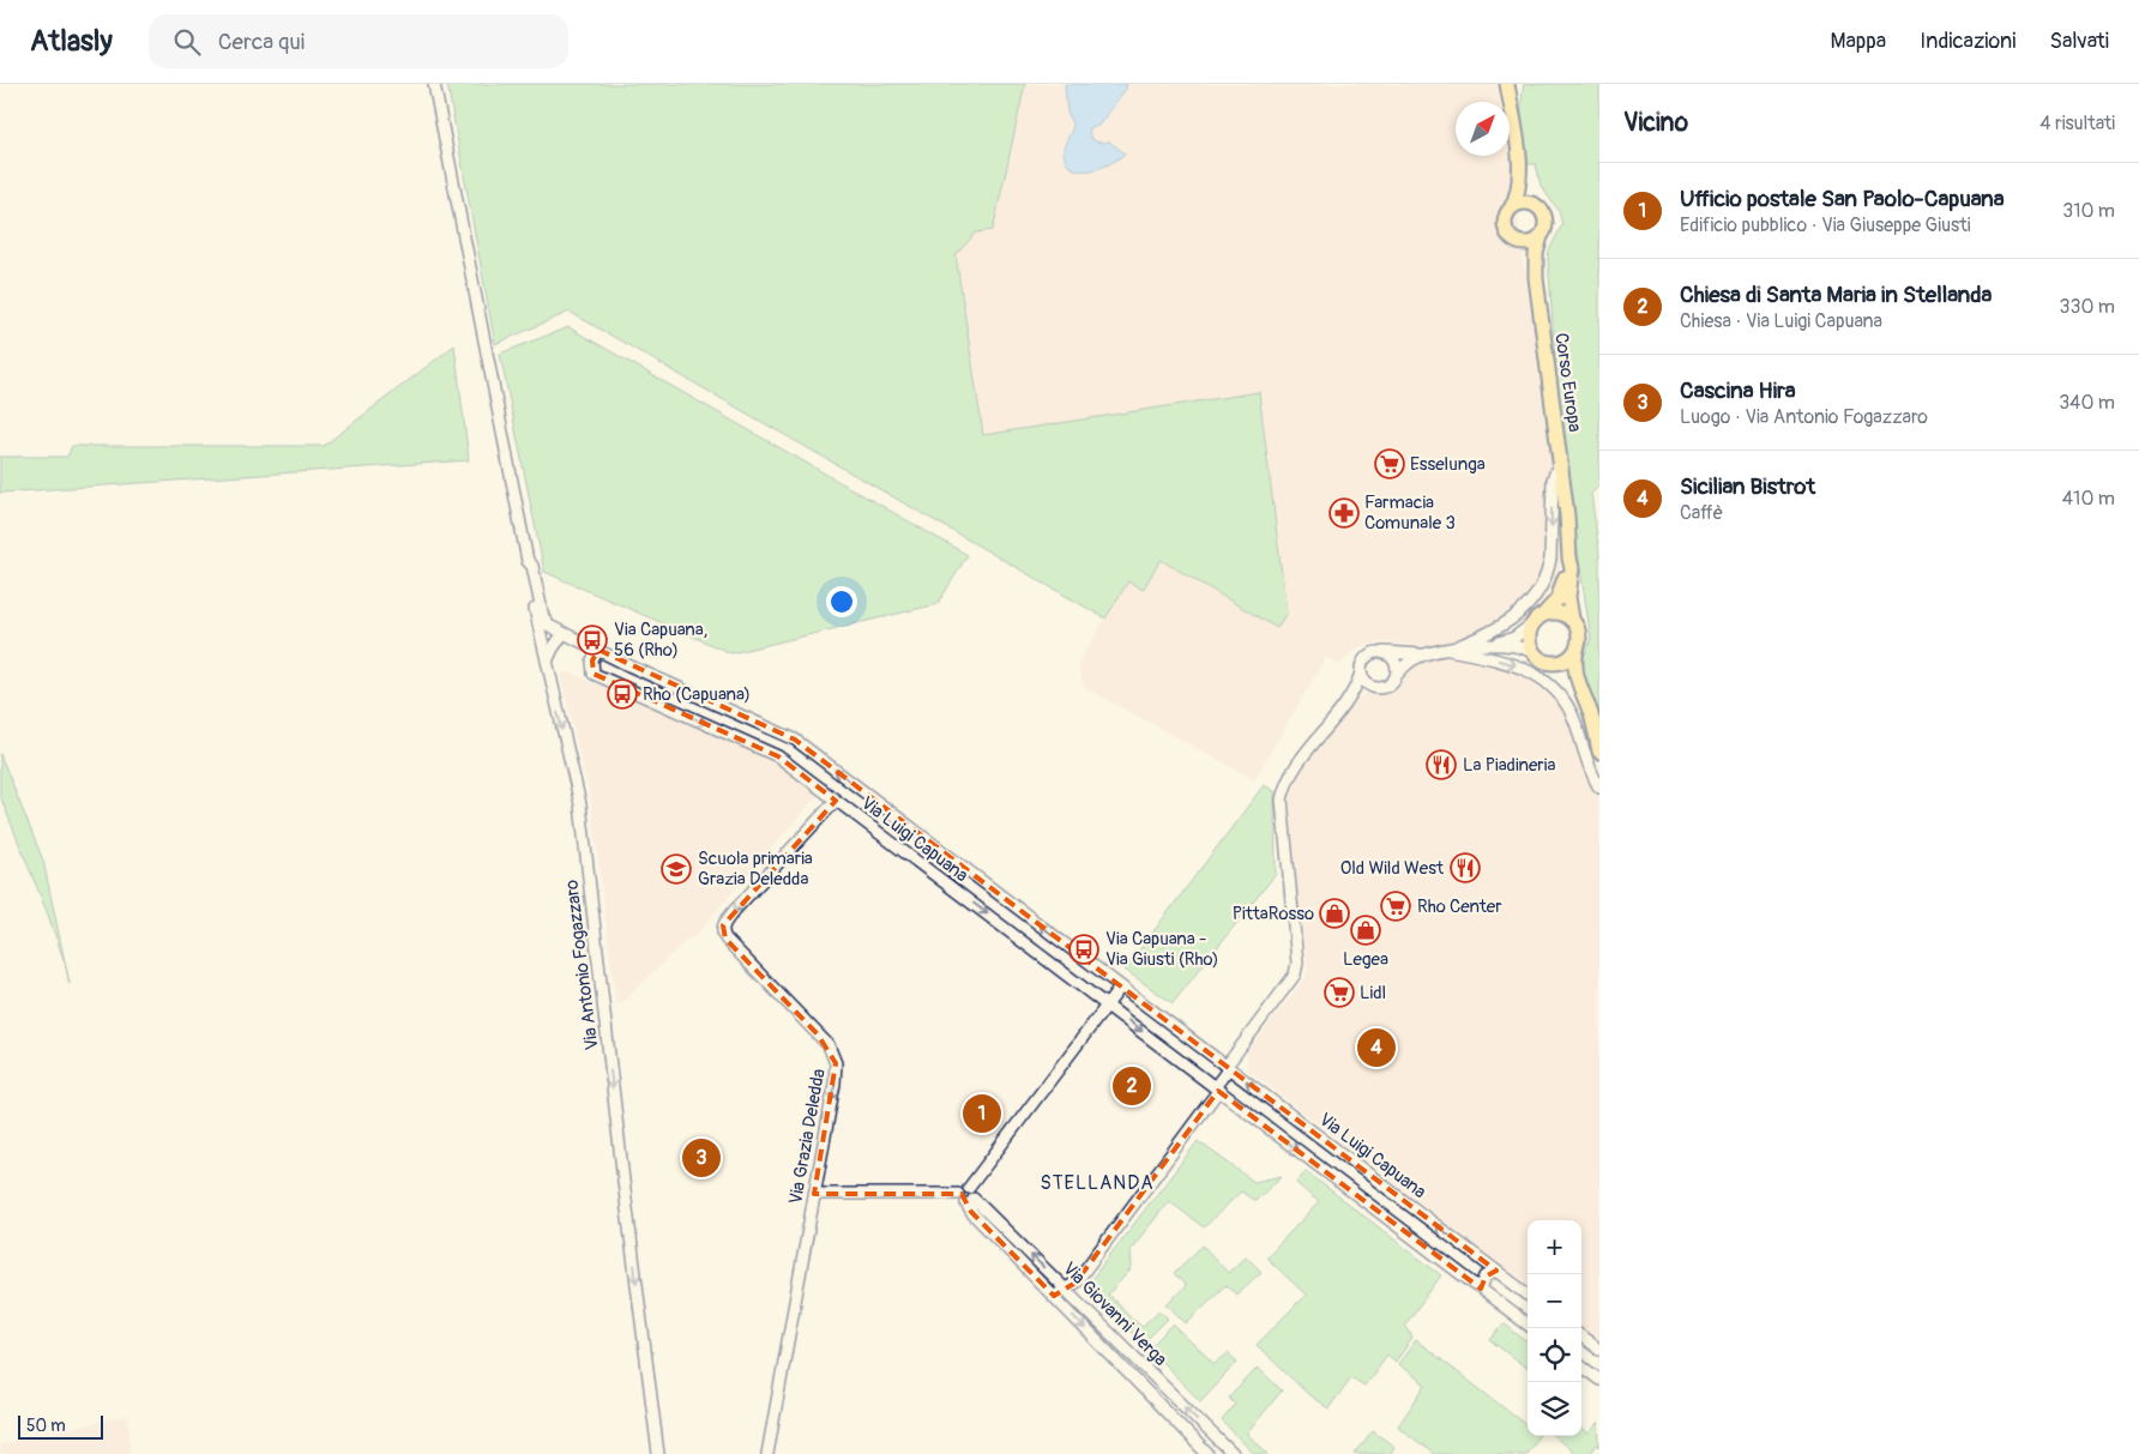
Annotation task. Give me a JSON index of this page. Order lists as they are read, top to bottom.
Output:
{
  "streets": {
    "main road": ["Corso Europa"],
    "street": [
      "Via Luigi Capuana",
      "Via Antonio Fogazzaro",
      "Via Grazia Deledda",
      "Via Giovanni Verga"
    ]
  },
  "crossings": [
    ["Via Luigi Capuana", "Via Grazia Deledda"]
  ],
  "one_way": ["Via Antonio Fogazzaro", "Via Grazia Deledda"],
  "districts": ["STELLANDA"],
  "places": {
    "supermarket": ["Esselunga", "Rho Center", "Lidl"],
    "pharmacy": ["Farmacia Comunale 3"],
    "bus stop": ["Via Capuana, 56 (Rho)", "Rho (Capuana)", "Via Capuana - Via Giusti (Rho)"],
    "restaurant": ["La Piadineria", "Old Wild West"],
    "school or university": ["Scuola primaria Grazia Deledda"],
    "shop": ["PittaRosso", "Legea"]
  },
  "scale_bar": "50 m",
  "north": "top right",
  "page": {
    "header": "Atlasly",
    "search": "Cerca qui",
    "nav": ["Mappa", "Indicazioni", "Salvati"],
    "heading": ["Vicino", "4 risultati"],
    "list": [
      {
        "mark": "1",
        "name": "Ufficio postale San Paolo-Capuana",
        "note": "Edificio pubblico · Via Giuseppe Giusti",
        "value": "310 m"
      },
      {
        "mark": "2",
        "name": "Chiesa di Santa Maria in Stellanda",
        "note": "Chiesa · Via Luigi Capuana",
        "value": "330 m"
      },
      {
        "mark": "3",
        "name": "Cascina Hira",
        "note": "Luogo · Via Antonio Fogazzaro",
        "value": "340 m"
      },
      {
        "mark": "4",
        "name": "Sicilian Bistrot",
        "note": "Caffè",
        "value": "410 m"
      }
    ],
    "pins": [
      "4",
      "2",
      "1",
      "3"
    ],
    "map_buttons": ["+", "−"],
    "scale": "50 m"
  }
}
